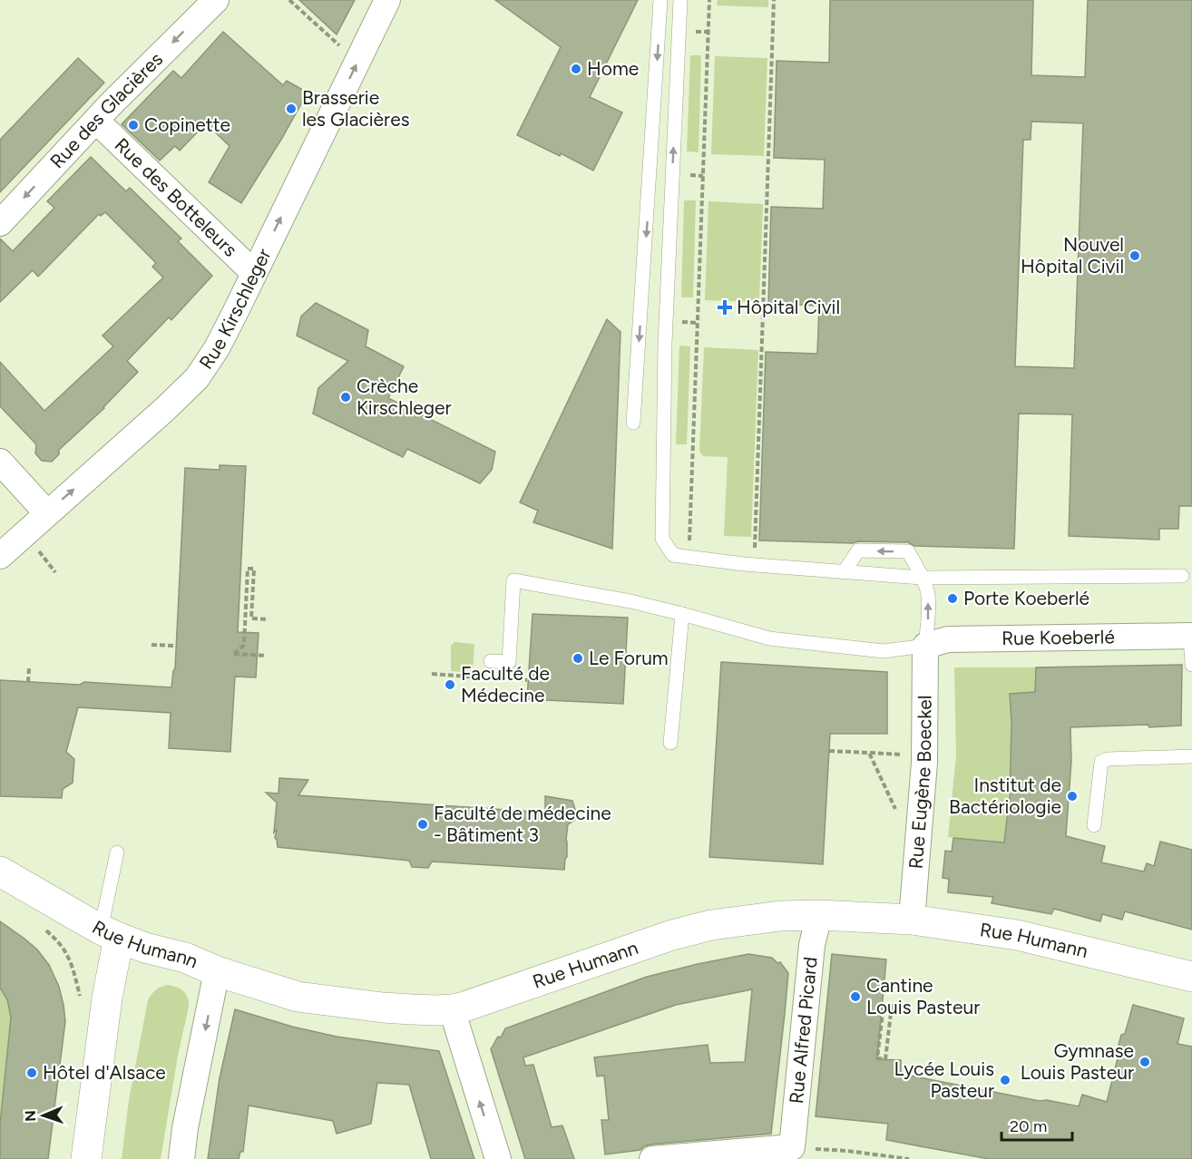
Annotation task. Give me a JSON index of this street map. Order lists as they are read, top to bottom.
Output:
{
  "streets": {
    "street": [
      "Rue des Glacières",
      "Rue des Botteleurs",
      "Rue Kirschleger",
      "Rue Koeberlé",
      "Rue Eugène Boeckel",
      "Rue Humann",
      "Rue Alfred Picard"
    ]
  },
  "crossings": [
    ["Rue des Glacières", "Rue des Botteleurs"],
    ["Rue des Botteleurs", "Rue Kirschleger"],
    ["Rue Koeberlé", "Rue Eugène Boeckel"],
    ["Rue Eugène Boeckel", "Rue Humann"],
    ["Rue Humann", "Rue Alfred Picard"]
  ],
  "one_way": ["Rue des Glacières", "Rue Kirschleger"],
  "places": {
    "other": [
      "Home",
      "Brasserie les Glacières",
      "Copinette",
      "Nouvel Hôpital Civil",
      "Crèche Kirschleger",
      "Porte Koeberlé",
      "Le Forum",
      "Faculté de Médecine",
      "Institut de Bactériologie",
      "Faculté de médecine - Bâtiment 3",
      "Cantine Louis Pasteur",
      "Gymnase Louis Pasteur",
      "Hôtel d'Alsace",
      "Lycée Louis Pasteur"
    ],
    "health": ["Hôpital Civil"]
  },
  "scale_bar": "20 m",
  "north": "left"
}
